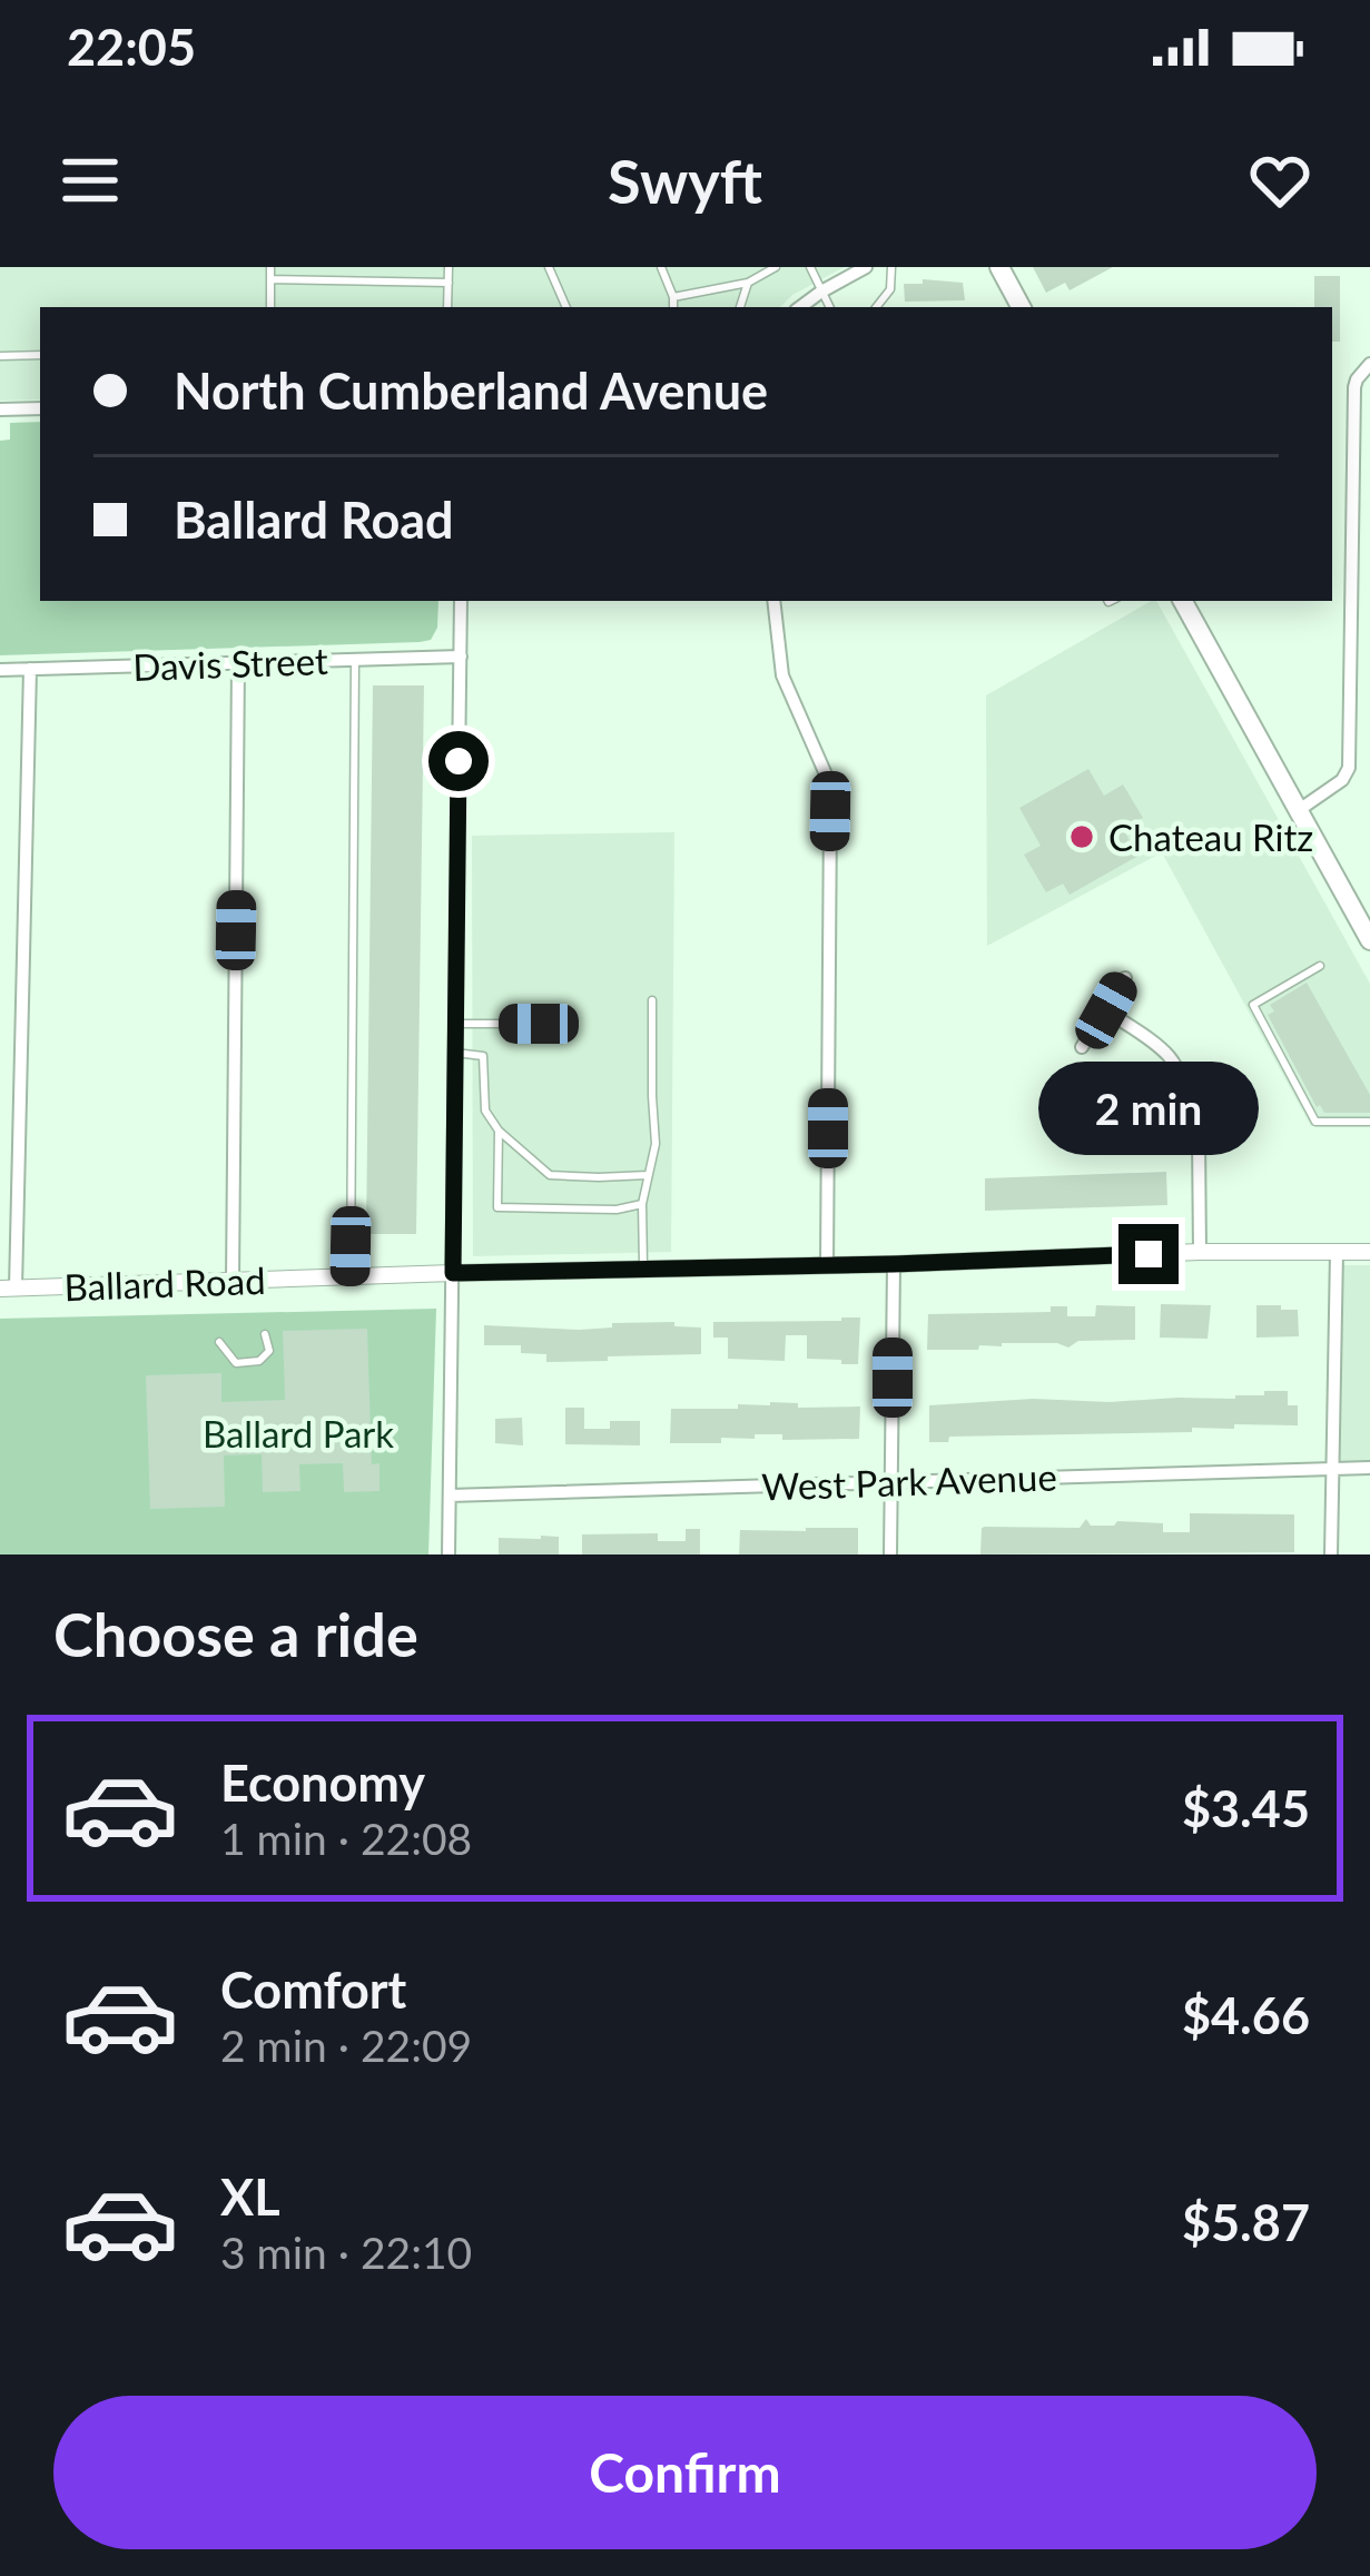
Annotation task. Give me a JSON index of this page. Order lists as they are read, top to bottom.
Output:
{
  "streets": {
    "street": ["Davis Street", "Ballard Road", "West Park Avenue"]
  },
  "parks": ["Ballard Park"],
  "places": ["Chateau Ritz"],
  "page": {
    "status": "22:05",
    "header": "Swyft",
    "banner": ["North Cumberland Avenue", "Ballard Road"],
    "bubble": "2 min",
    "heading": "Choose a ride",
    "list": [
      {
        "name": "Economy",
        "note": "1 min · 22:08",
        "value": "$3.45"
      },
      {
        "name": "Comfort",
        "note": "2 min · 22:09",
        "value": "$4.66"
      },
      {
        "name": "XL",
        "note": "3 min · 22:10",
        "value": "$5.87"
      }
    ],
    "buttons": "Confirm"
  }
}
